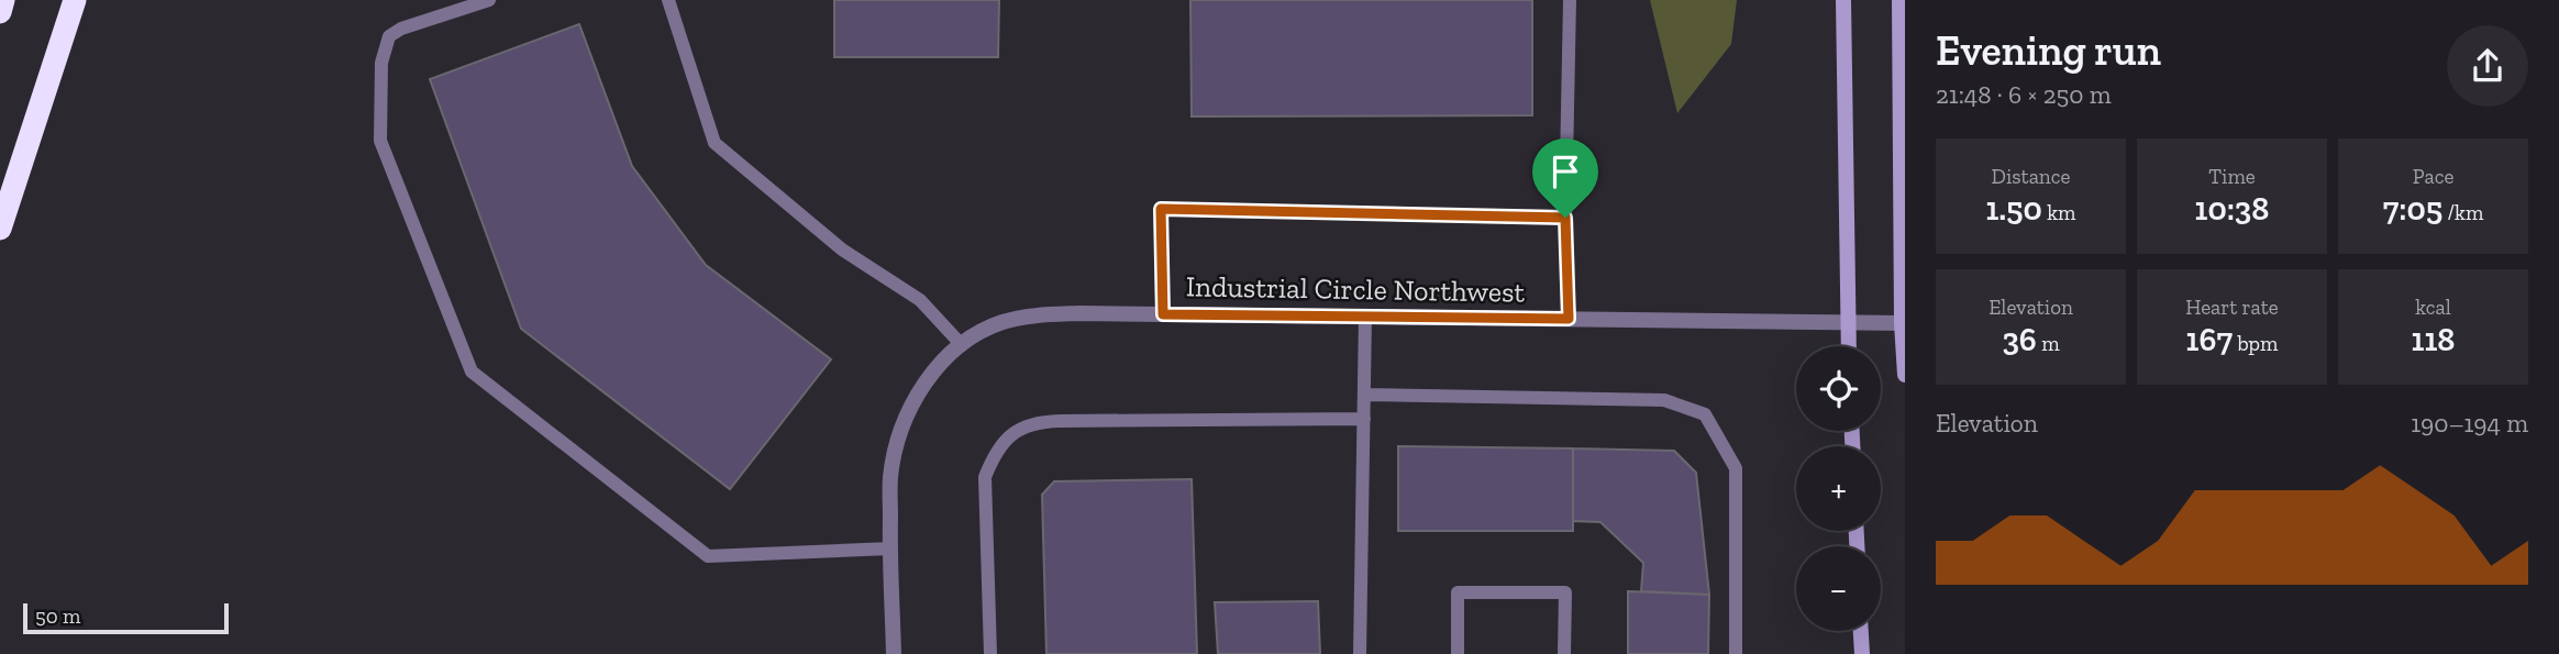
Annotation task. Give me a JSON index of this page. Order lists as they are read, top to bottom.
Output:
{
  "streets": {
    "street": ["Industrial Circle Northwest"]
  },
  "scale_bar": "50 m",
  "page": {
    "heading": ["Evening run", "21:48 · 6 × 250 m"],
    "stats": [
      ["Distance", "1.50 km"],
      ["Time", "10:38"],
      ["Pace", "7:05 /km"],
      ["Elevation", "36 m"],
      ["Heart rate", "167 bpm"],
      ["kcal", "118"]
    ],
    "map_buttons": ["+", "−"],
    "chart": ["Elevation", "190–194 m"],
    "scale": "50 m"
  }
}
